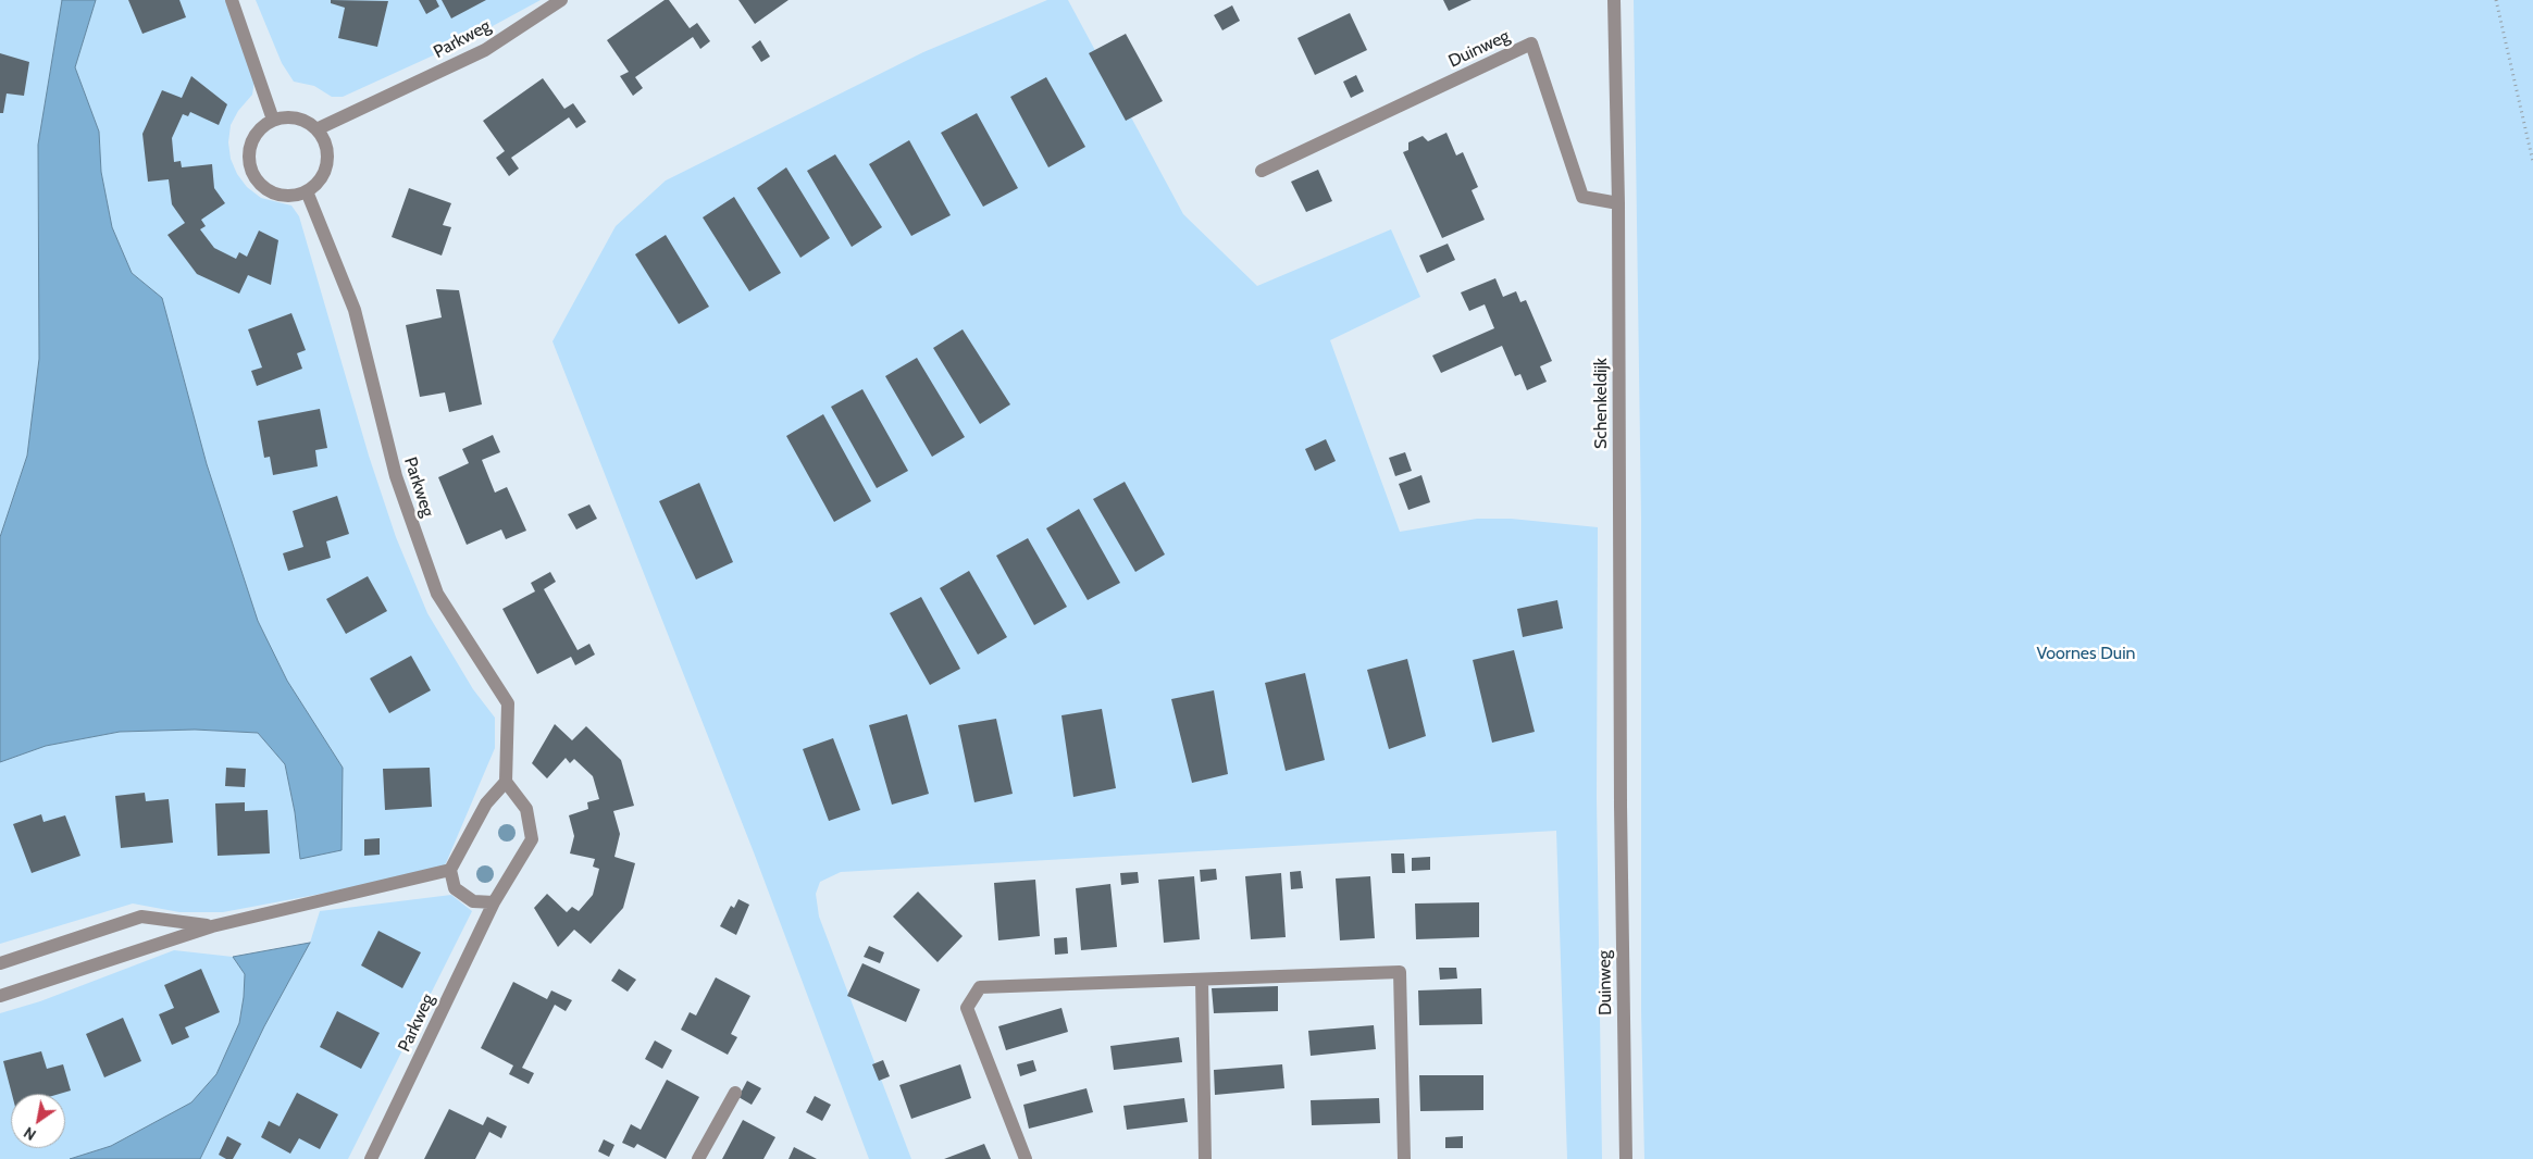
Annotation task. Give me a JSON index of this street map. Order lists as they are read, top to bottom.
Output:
{
  "streets": {
    "street": ["Parkweg", "Duinweg", "Schenkeldijk"]
  },
  "crossings": [
    ["Duinweg", "Schenkeldijk"]
  ],
  "parks": ["Voornes Duin"],
  "north": "bottom left"
}
